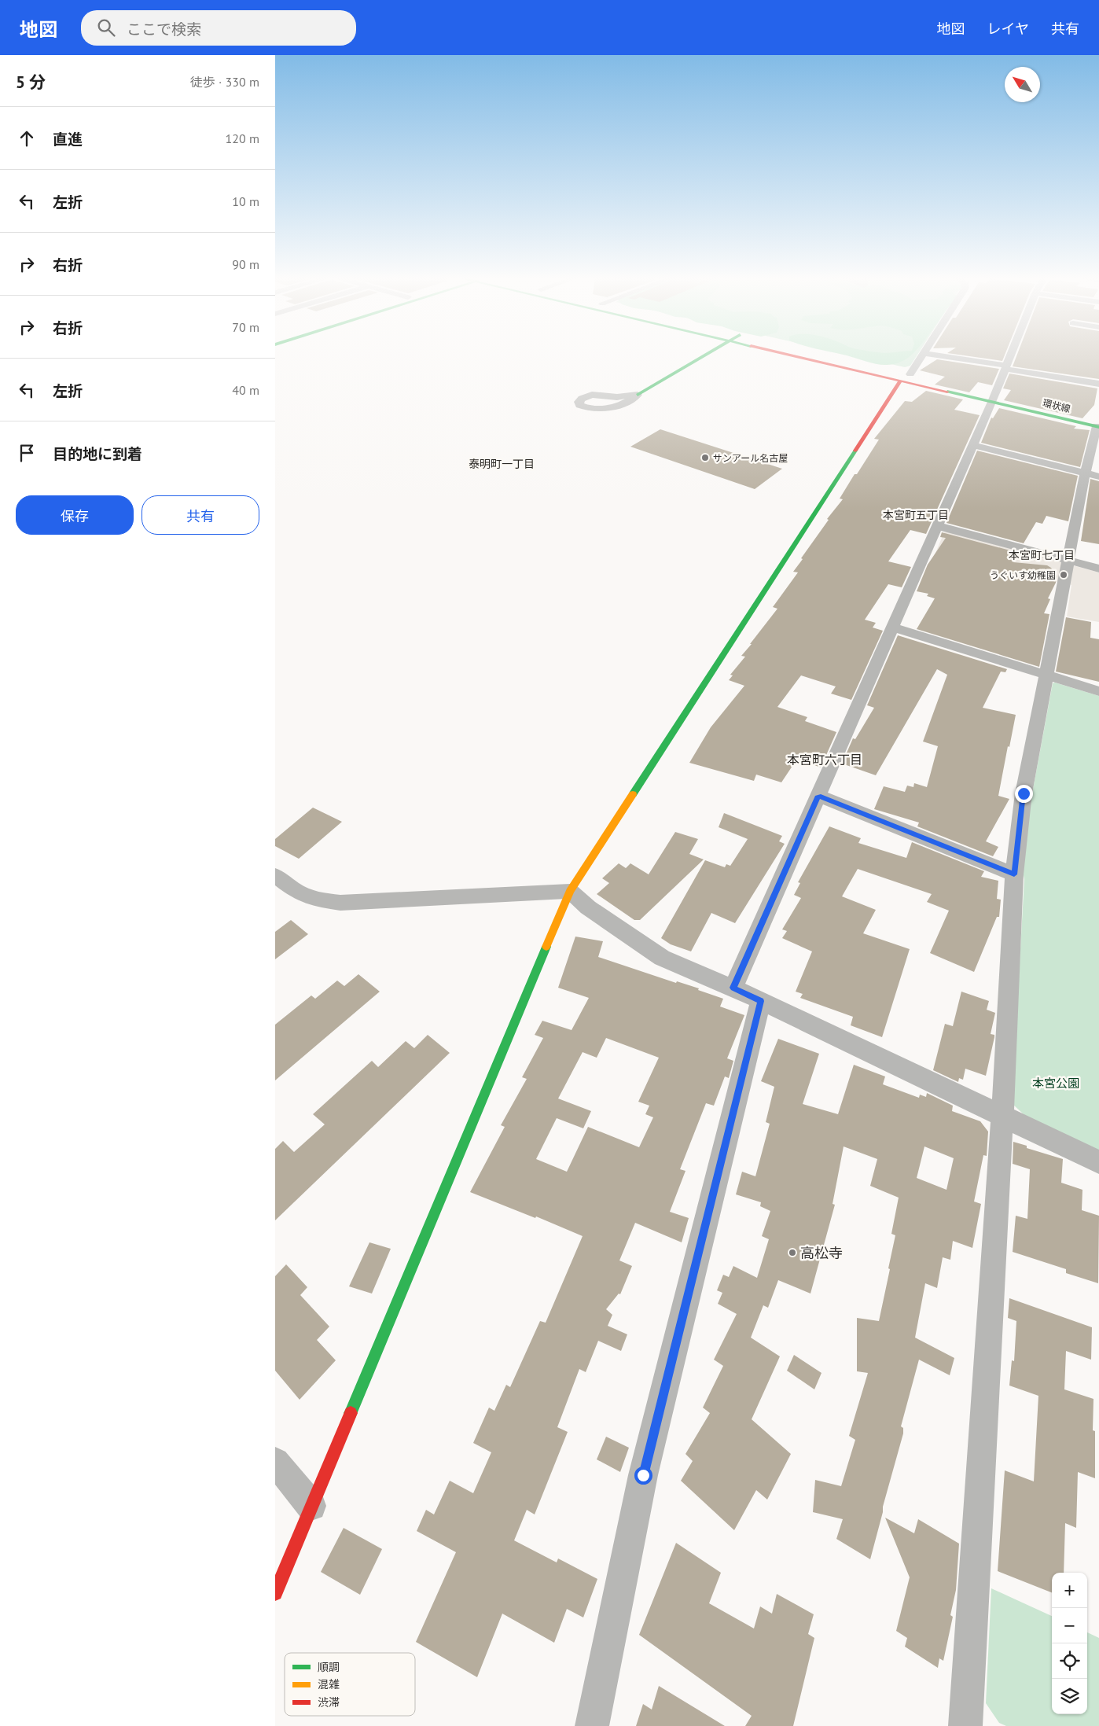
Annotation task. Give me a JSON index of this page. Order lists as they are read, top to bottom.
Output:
{
  "streets": {
    "main road": ["環状線"]
  },
  "districts": [
    "泰明町一丁目",
    "本宮町五丁目",
    "本宮町七丁目",
    "本宮町六丁目"
  ],
  "parks": ["本宮公園"],
  "places": ["サンアール名古屋", "うぐいす幼稚園", "高松寺"],
  "legend": ["順調", "混雑", "渋滞"],
  "north": "top left",
  "page": {
    "header": "地図",
    "search": "ここで検索",
    "nav": ["地図", "レイヤ", "共有"],
    "heading": ["5 分", "徒歩 · 330 m"],
    "list": [
      ["直進", "120 m"],
      ["左折", "10 m"],
      ["右折", "90 m"],
      ["右折", "70 m"],
      ["左折", "40 m"],
      "目的地に到着"
    ],
    "buttons": ["保存", "共有"],
    "map_buttons": ["+", "−"]
  }
}
